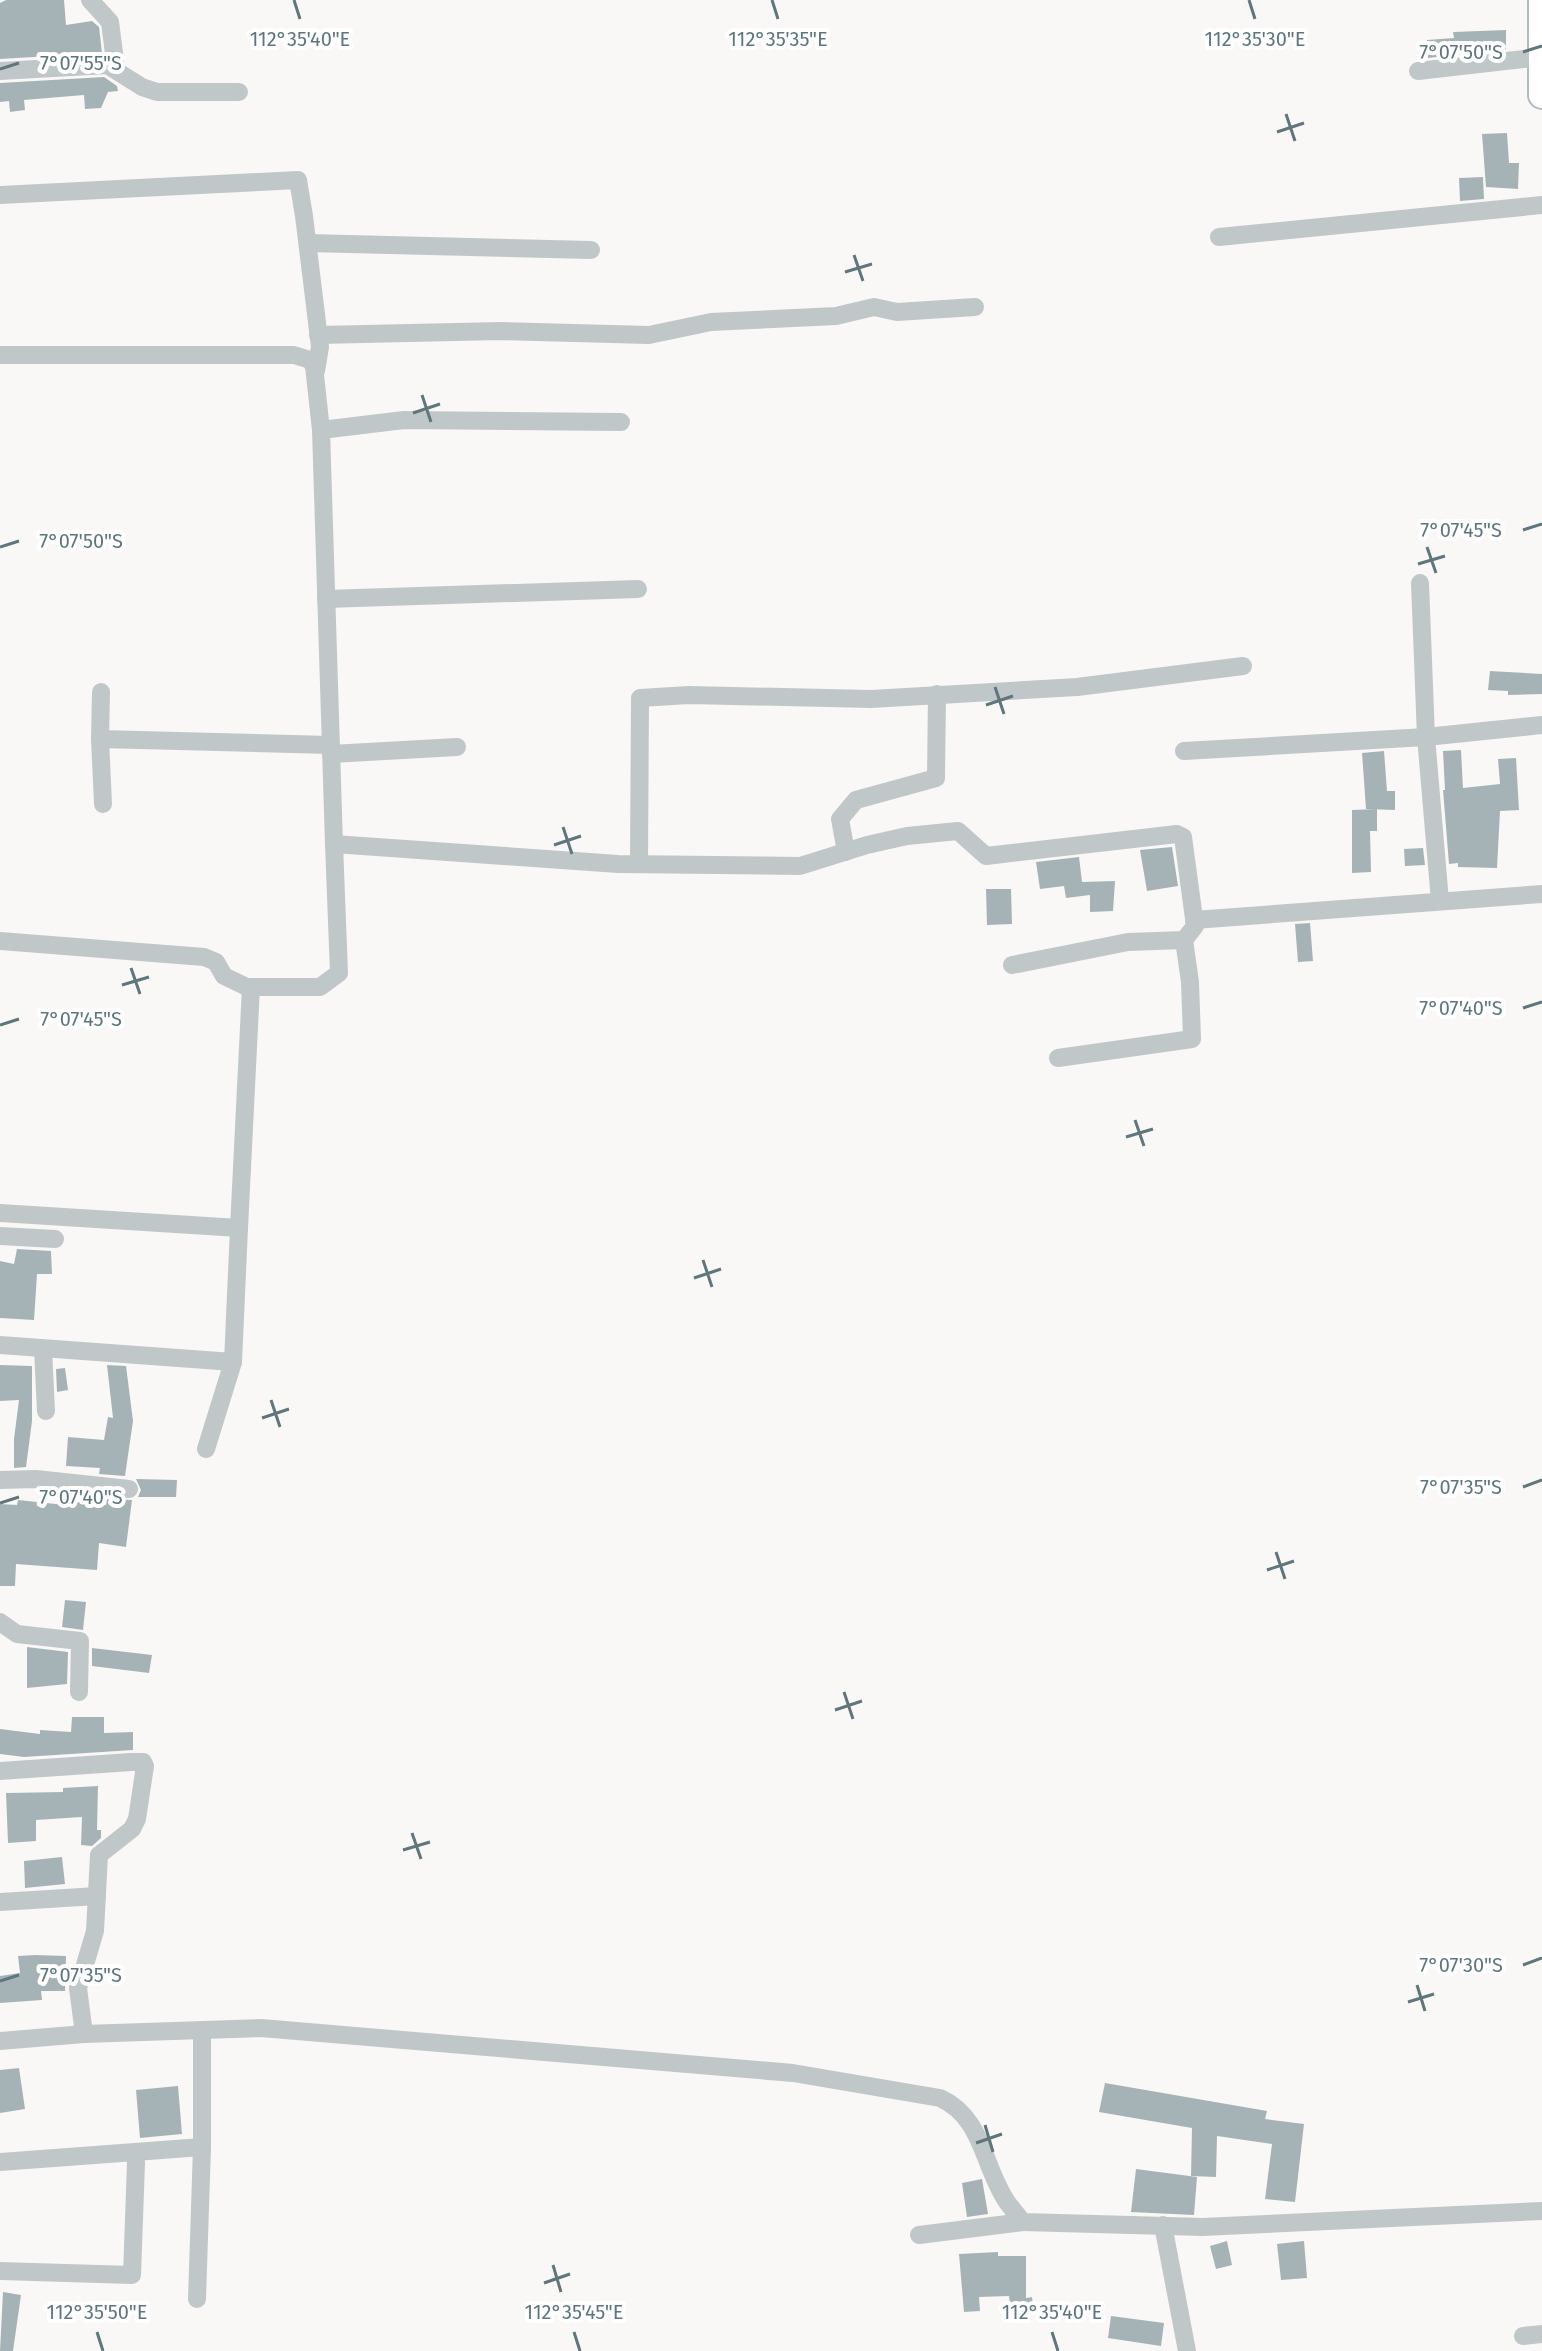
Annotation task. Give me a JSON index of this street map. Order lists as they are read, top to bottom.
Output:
{
  "coordinates": [
    "112°35'40\"E",
    "112°35'35\"E",
    "112°35'30\"E",
    "7°07'50\"S",
    "7°07'55\"S",
    "7°07'45\"S",
    "7°07'40\"S",
    "7°07'35\"S",
    "7°07'30\"S",
    "112°35'50\"E",
    "112°35'45\"E"
  ]
}
